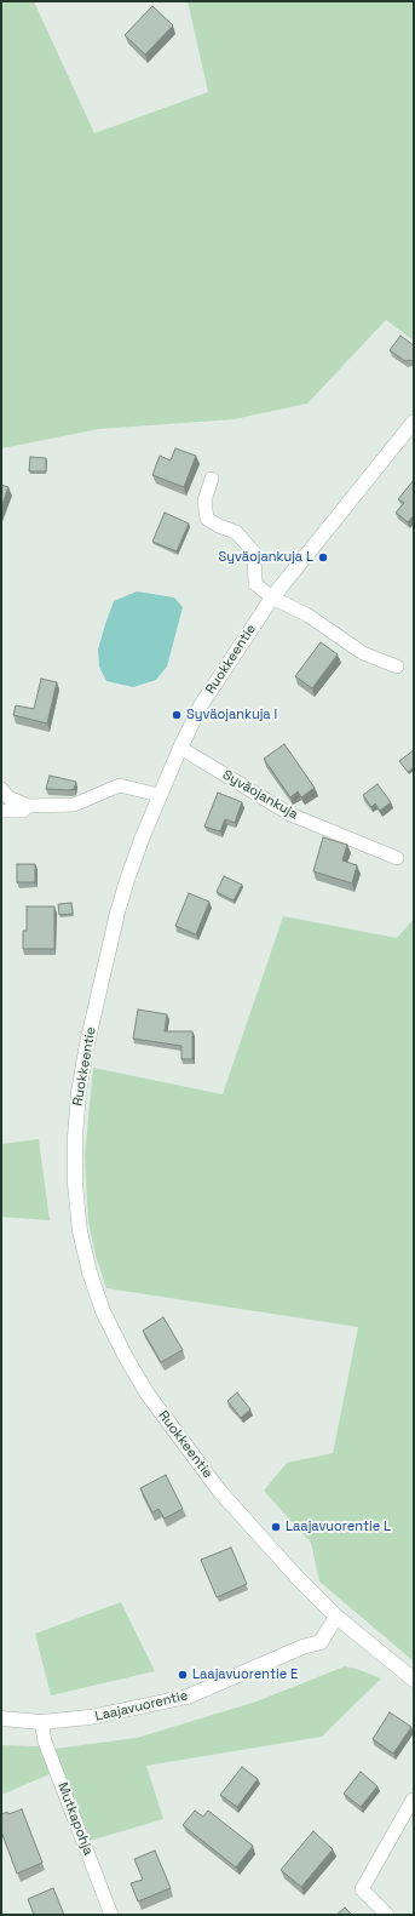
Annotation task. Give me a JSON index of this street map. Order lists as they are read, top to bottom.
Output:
{
  "streets": {
    "street": [
      "Ruokkeentie",
      "Syväojankuja",
      "Laajavuorentie",
      "Mutkapohja"
    ]
  },
  "crossings": [
    ["Ruokkeentie", "Syväojankuja"],
    ["Ruokkeentie", "Laajavuorentie"],
    ["Laajavuorentie", "Mutkapohja"]
  ],
  "places": [
    "Syväojankuja L",
    "Syväojankuja I",
    "Laajavuorentie L",
    "Laajavuorentie E"
  ]
}
